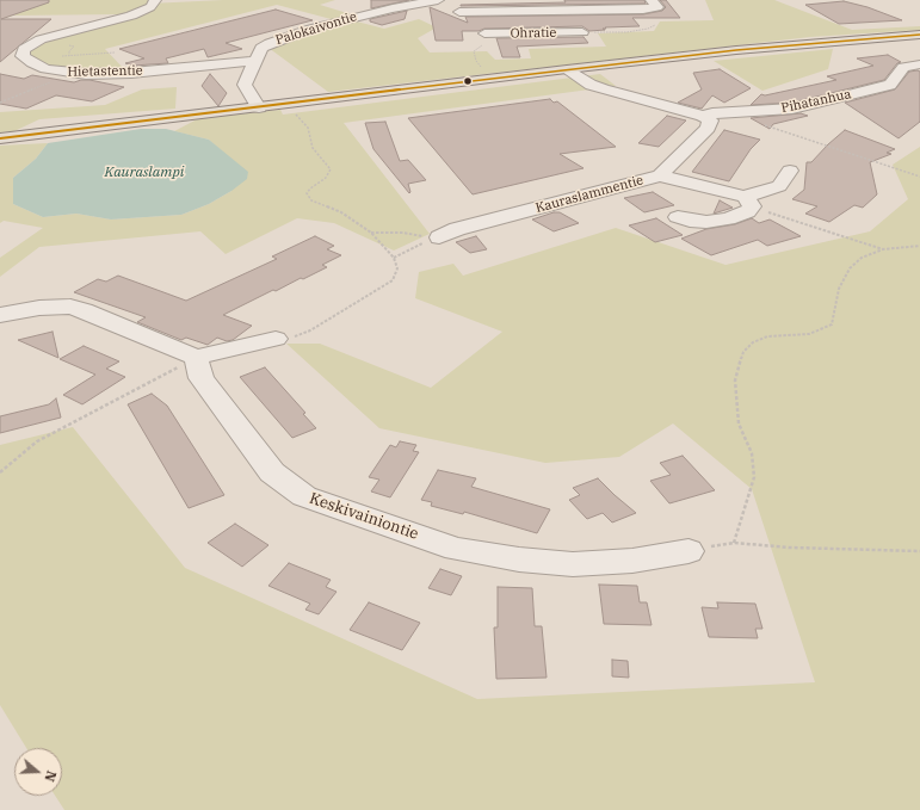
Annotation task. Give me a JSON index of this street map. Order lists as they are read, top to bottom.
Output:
{
  "streets": {
    "street": [
      "Palokaivontie",
      "Ohratie",
      "Hietastentie",
      "Pihatanhua",
      "Kauraslammentie",
      "Keskivainiontie"
    ]
  },
  "crossings": [
    ["Palokaivontie", "Hietastentie"],
    ["Pihatanhua", "Kauraslammentie"]
  ],
  "water": ["Kauraslampi"],
  "north": "right"
}
